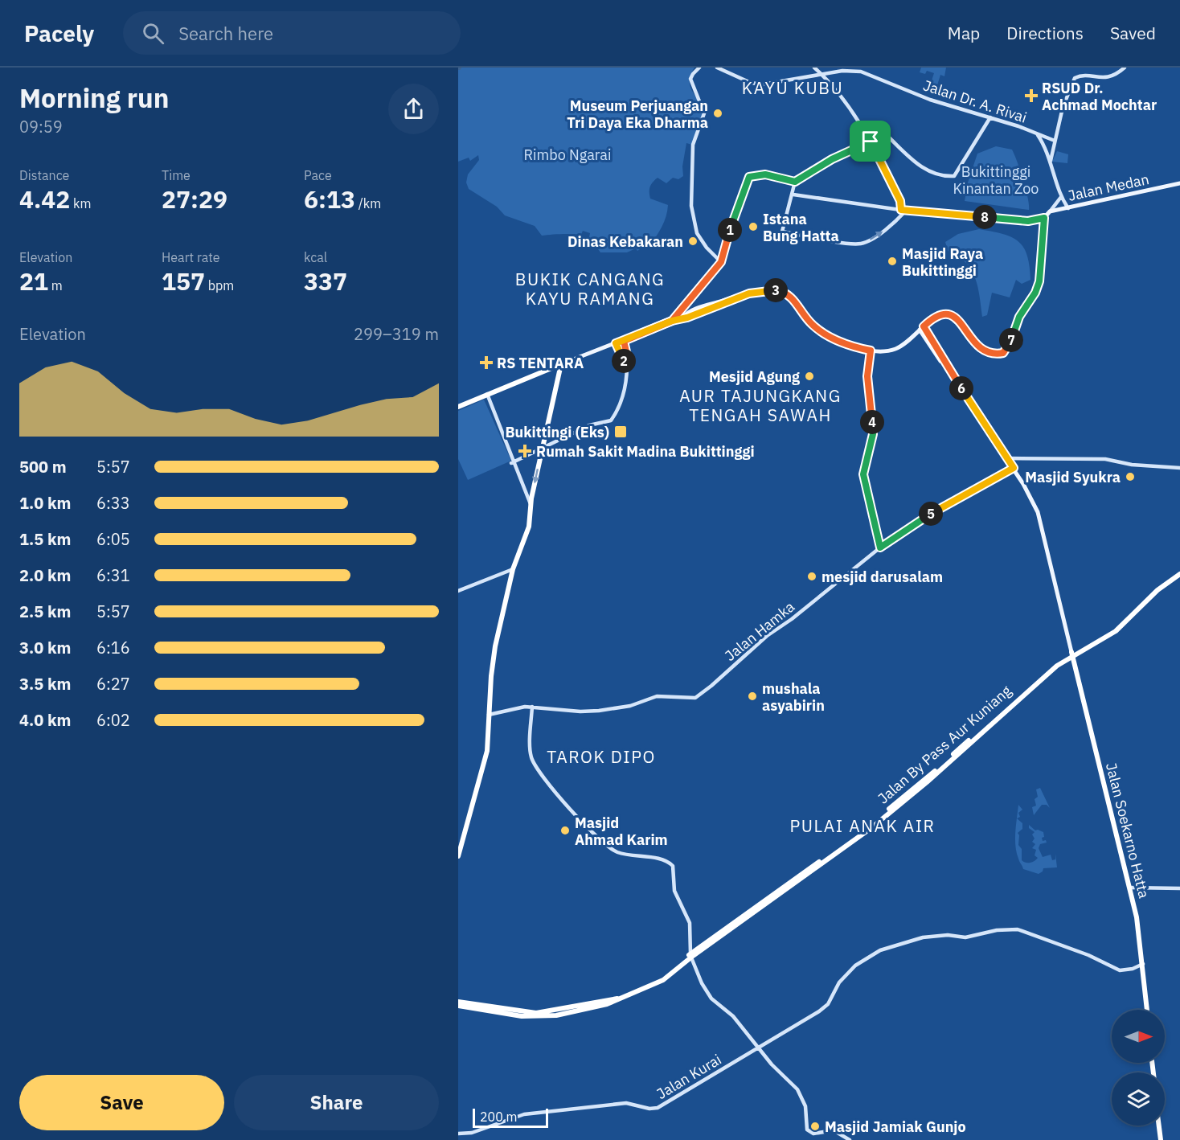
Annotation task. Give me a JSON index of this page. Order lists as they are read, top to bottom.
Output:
{
  "streets": {
    "highway": ["Jalan By Pass Aur Kuniang", "Jalan Soekarno Hatta"],
    "main road": ["Jalan Medan"],
    "street": ["Jalan Dr. A. Rivai", "Jalan Hamka", "Jalan Kurai"]
  },
  "crossings": [
    ["Jalan By Pass Aur Kuniang", "Jalan Soekarno Hatta"],
    ["Jalan Soekarno Hatta", "Jalan Kurai"]
  ],
  "districts": [
    "KAYU KUBU",
    "BUKIK CANGANG KAYU RAMANG",
    "AUR TAJUNGKANG TENGAH SAWAH",
    "TAROK DIPO",
    "PULAI ANAK AIR"
  ],
  "parks": ["Rimbo Ngarai", "Bukittinggi Kinantan Zoo"],
  "places": {
    "health": ["RSUD Dr. Achmad Mochtar", "RS TENTARA", "Rumah Sakit Madina Bukittinggi"],
    "other": [
      "Museum Perjuangan Tri Daya Eka Dharma",
      "Istana Bung Hatta",
      "Dinas Kebakaran",
      "Masjid Raya Bukittinggi",
      "Mesjid Agung",
      "Masjid Syukra",
      "mesjid darusalam",
      "mushala asyabirin",
      "Masjid Ahmad Karim",
      "Masjid Jamiak Gunjo"
    ],
    "transit": ["Bukittingi (Eks)"]
  },
  "scale_bar": "200 m",
  "north": "right",
  "page": {
    "header": "Pacely",
    "search": "Search here",
    "nav": ["Map", "Directions", "Saved"],
    "heading": ["Morning run", "09:59"],
    "stats": [
      ["Distance", "4.42 km"],
      ["Time", "27:29"],
      ["Pace", "6:13 /km"],
      ["Elevation", "21 m"],
      ["Heart rate", "157 bpm"],
      ["kcal", "337"]
    ],
    "pins": [
      "8",
      "1",
      "3",
      "7",
      "2",
      "6",
      "4",
      "5"
    ],
    "chart": ["Elevation", "299–319 m"],
    "list": [
      {
        "name": "500 m",
        "note": "5:57"
      },
      {
        "name": "1.0 km",
        "note": "6:33"
      },
      {
        "name": "1.5 km",
        "note": "6:05"
      },
      {
        "name": "2.0 km",
        "note": "6:31"
      },
      {
        "name": "2.5 km",
        "note": "5:57"
      },
      {
        "name": "3.0 km",
        "note": "6:16"
      },
      {
        "name": "3.5 km",
        "note": "6:27"
      },
      {
        "name": "4.0 km",
        "note": "6:02"
      }
    ],
    "buttons": ["Save", "Share"],
    "scale": "200 m"
  }
}
